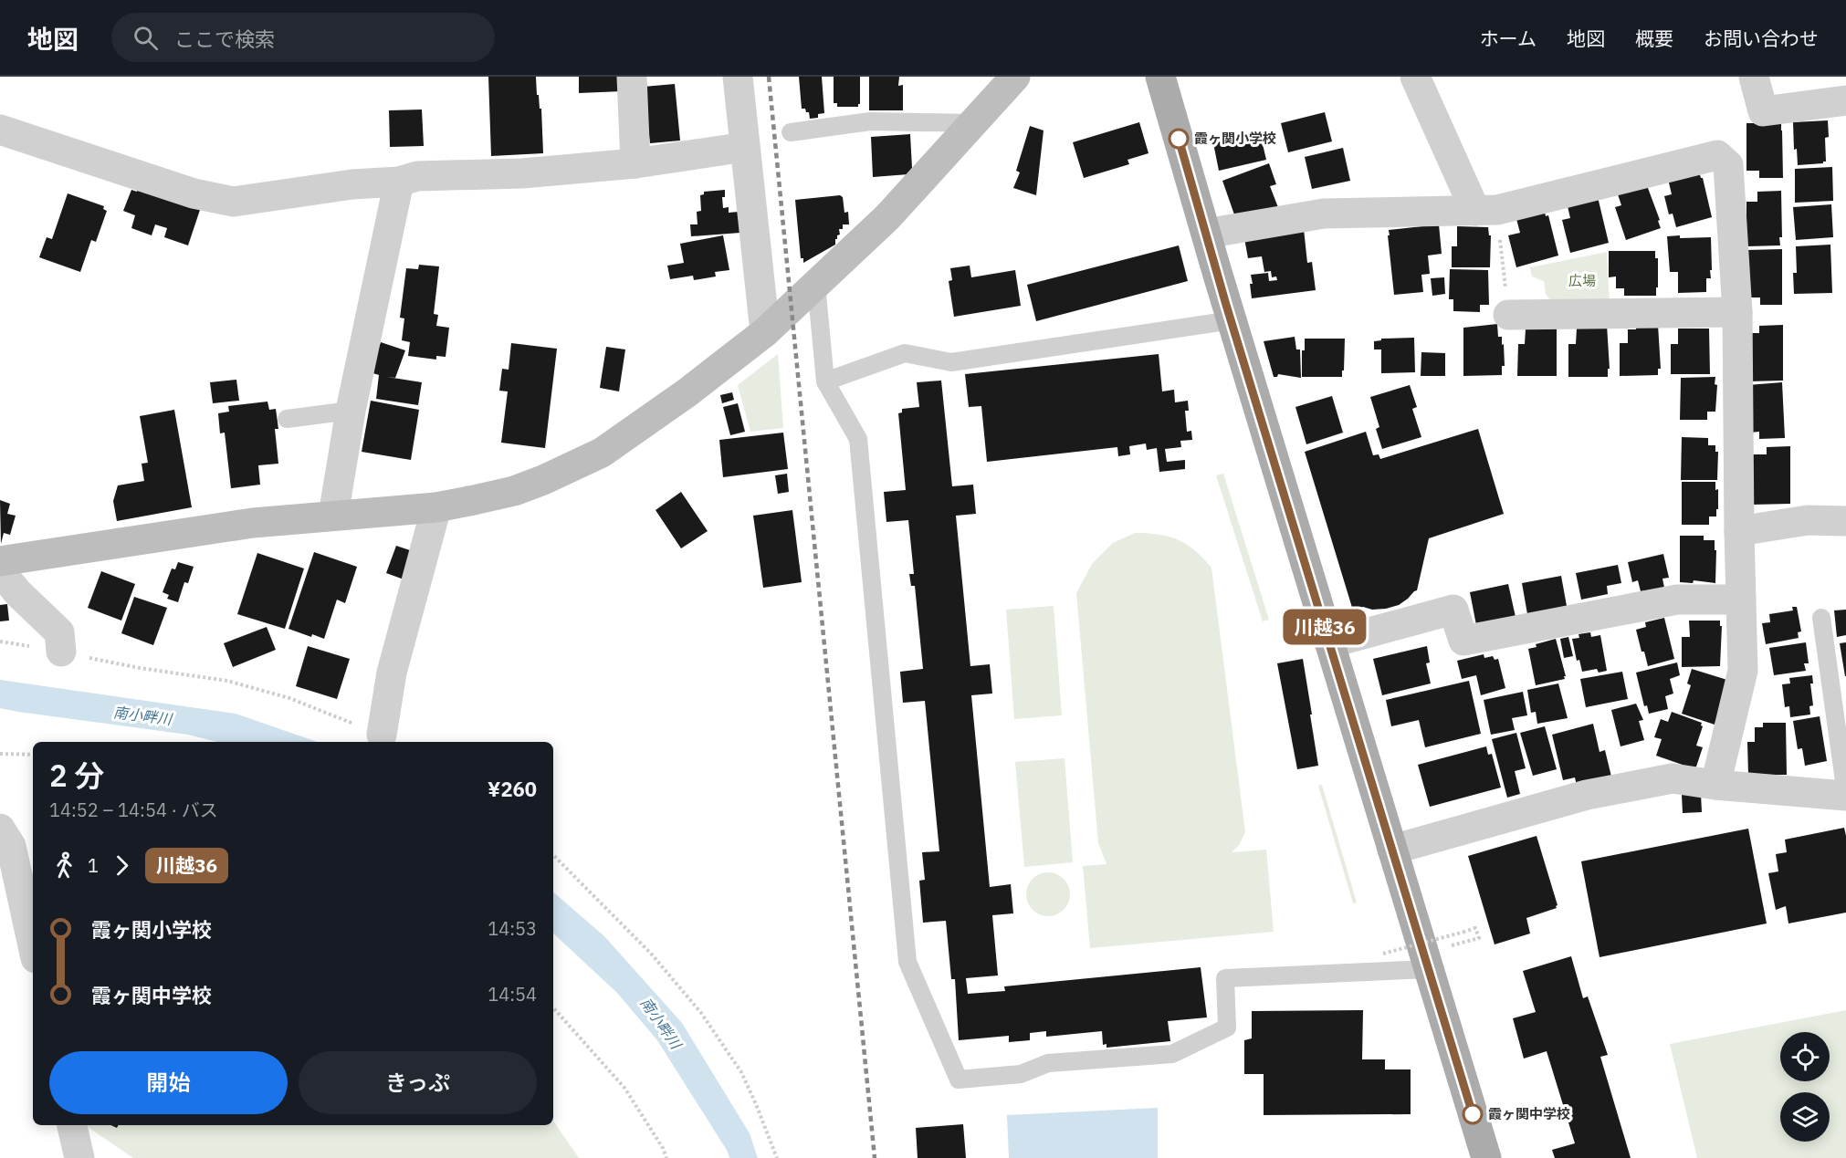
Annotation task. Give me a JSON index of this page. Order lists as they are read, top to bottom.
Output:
{
  "water": ["南小畔川"],
  "parks": ["広場"],
  "places": ["霞ヶ関小学校", "霞ヶ関中学校"],
  "lines": ["bus line 川越36"],
  "page": {
    "header": "地図",
    "search": "ここで検索",
    "nav": [
      "ホーム",
      "地図",
      "概要",
      "お問い合わせ"
    ],
    "on_map": "川越36",
    "heading": ["2 分", "14:52 – 14:54 · バス", "¥260"],
    "legs": ["1", "川越36"],
    "list": [
      {
        "name": "霞ヶ関小学校",
        "value": "14:53"
      },
      {
        "name": "霞ヶ関中学校",
        "value": "14:54"
      }
    ],
    "buttons": ["開始", "きっぷ"]
  }
}
